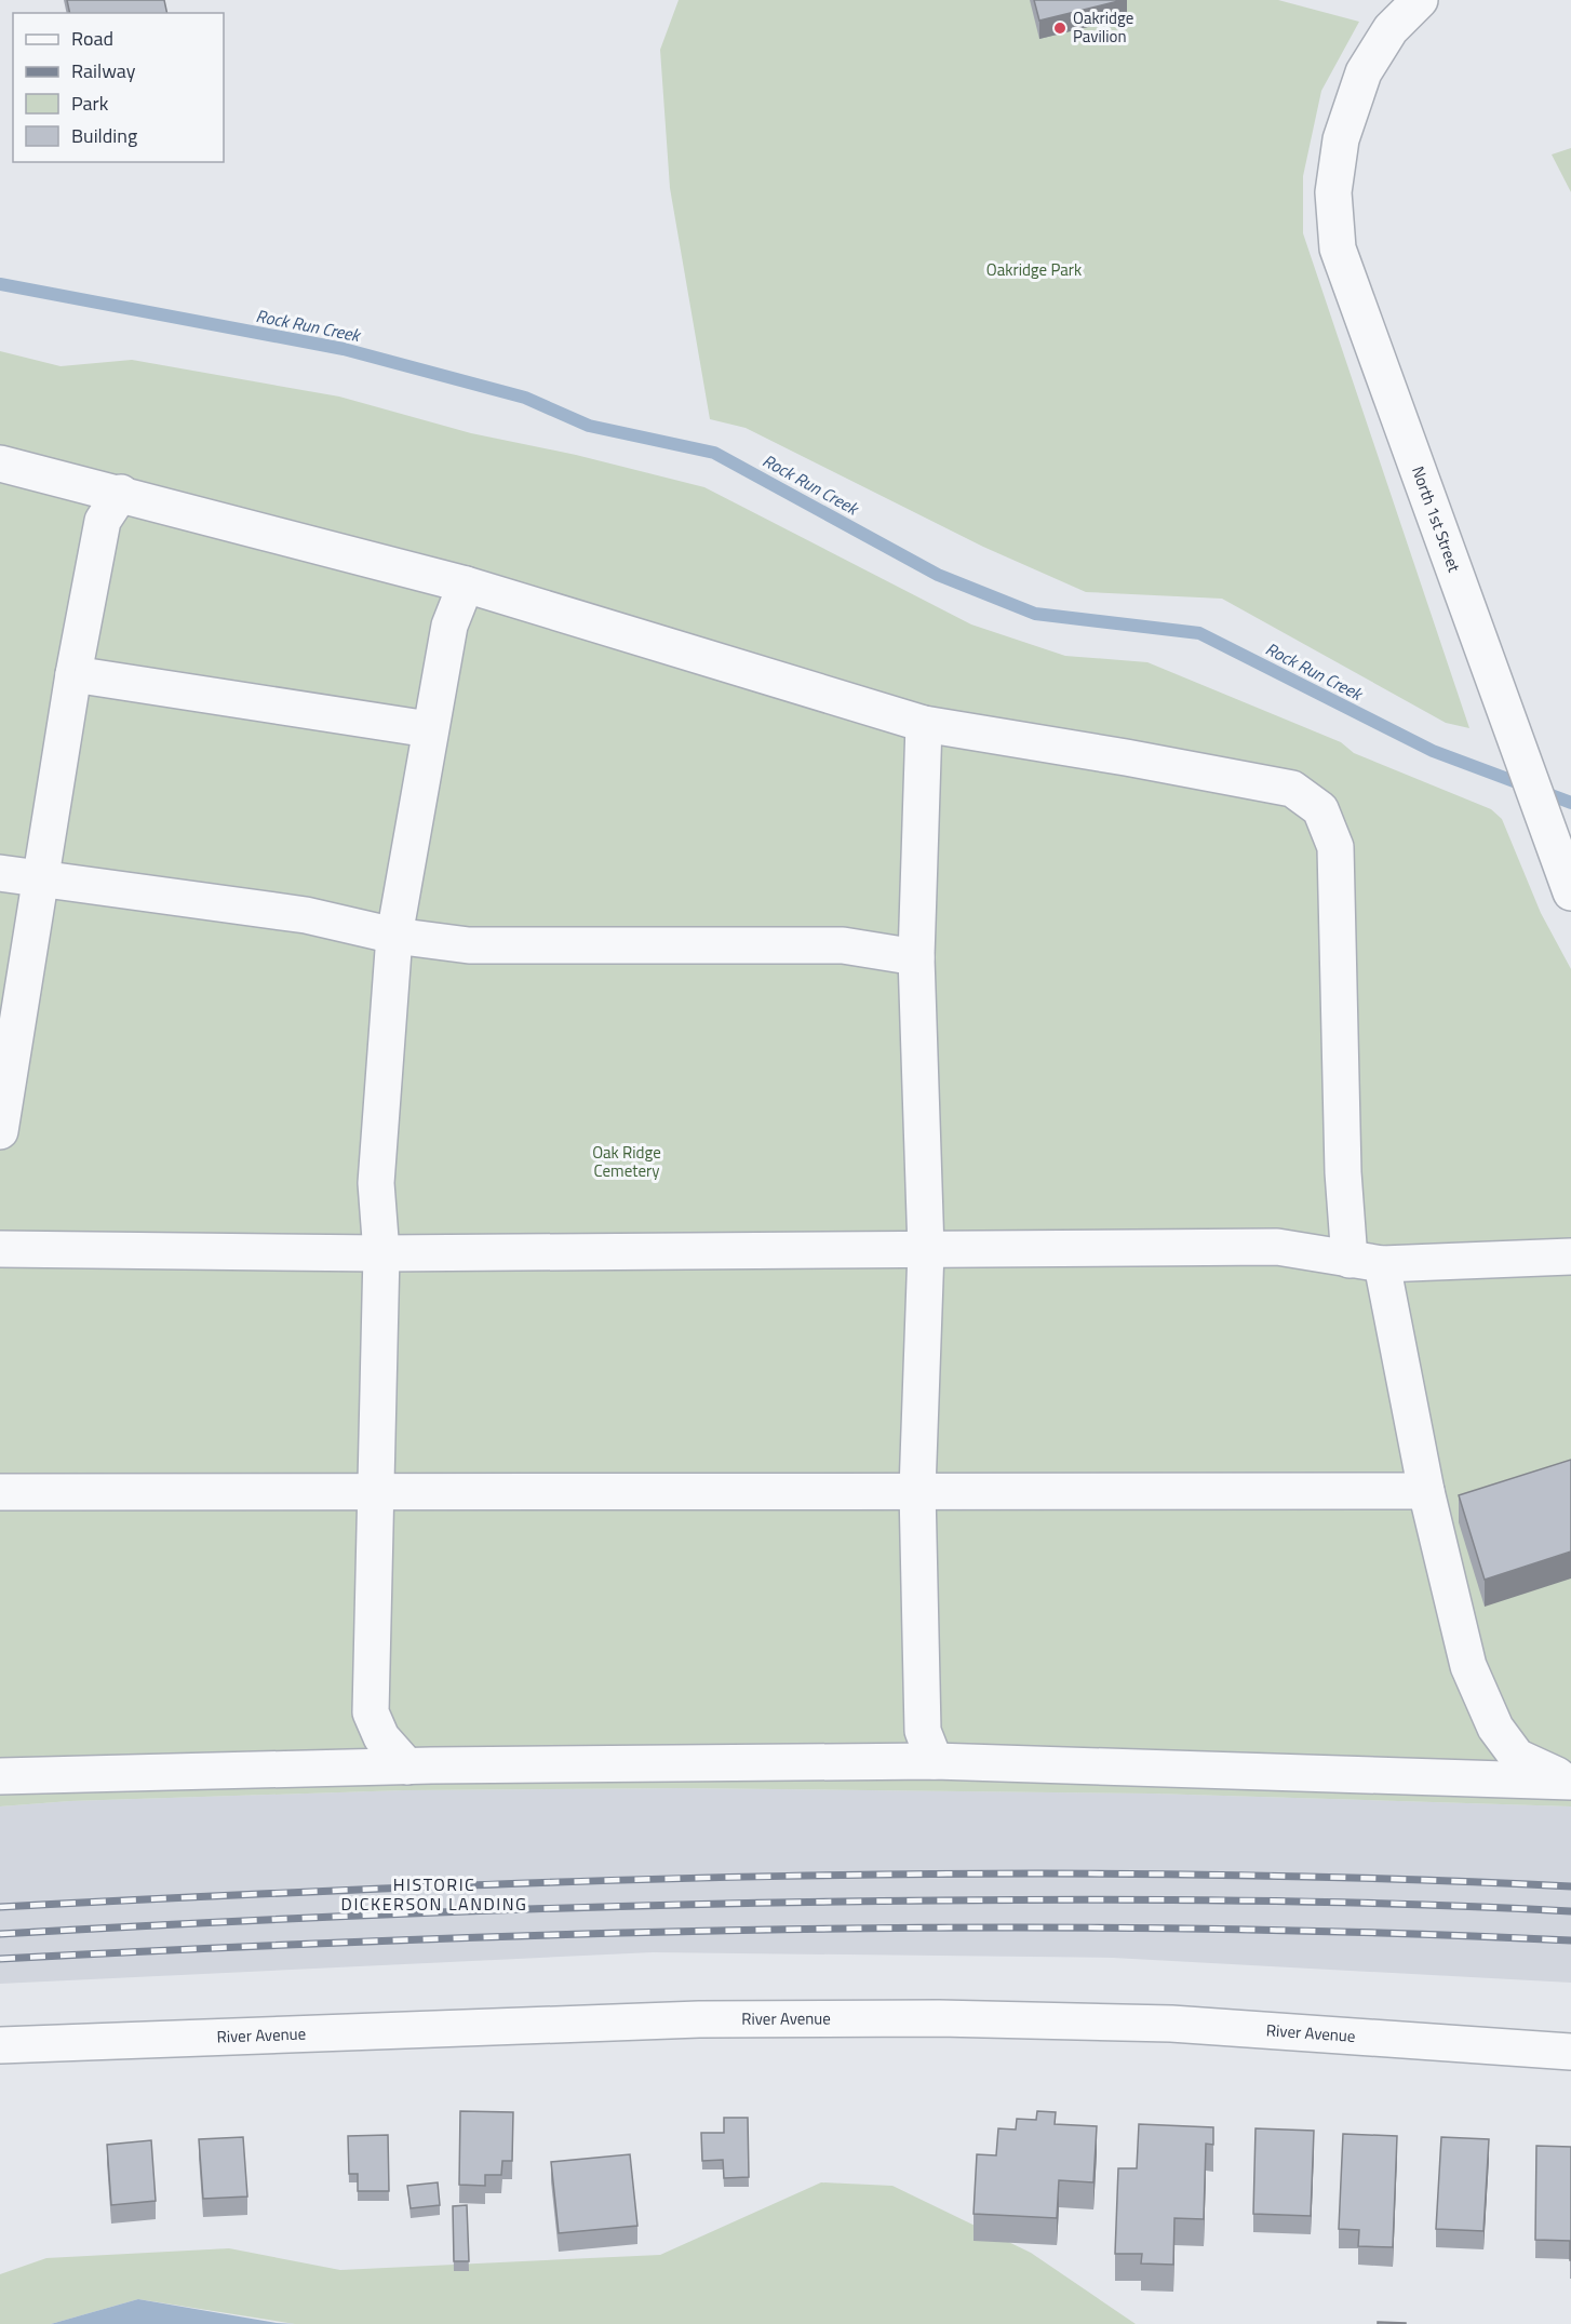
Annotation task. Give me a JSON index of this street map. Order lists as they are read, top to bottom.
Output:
{
  "streets": {
    "street": ["North 1st Street", "River Avenue"]
  },
  "districts": ["HISTORIC DICKERSON LANDING"],
  "water": ["Rock Run Creek"],
  "parks": ["Oakridge Park", "Oak Ridge Cemetery"],
  "places": ["Oakridge Pavilion"],
  "legend": [
    "Road",
    "Railway",
    "Park",
    "Building"
  ]
}
